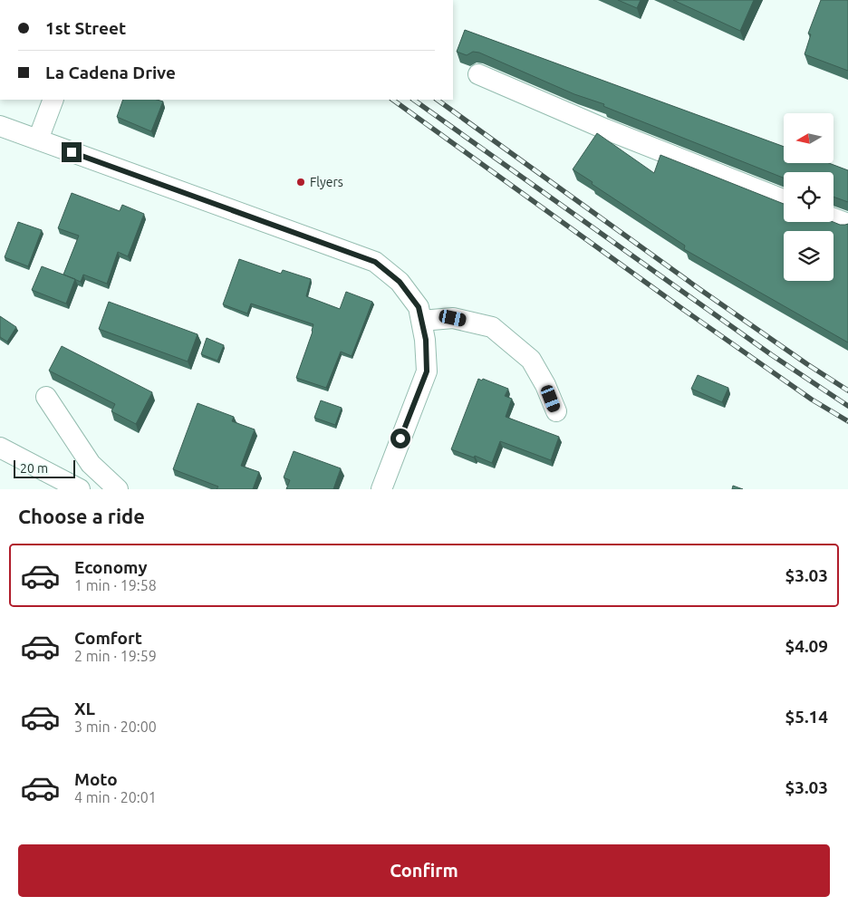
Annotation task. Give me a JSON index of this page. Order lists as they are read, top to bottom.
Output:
{
  "places": ["Flyers"],
  "scale_bar": "20 m",
  "north": "left",
  "page": {
    "banner": ["1st Street", "La Cadena Drive"],
    "scale": "20 m",
    "heading": "Choose a ride",
    "list": [
      {
        "name": "Economy",
        "note": "1 min · 19:58",
        "value": "$3.03"
      },
      {
        "name": "Comfort",
        "note": "2 min · 19:59",
        "value": "$4.09"
      },
      {
        "name": "XL",
        "note": "3 min · 20:00",
        "value": "$5.14"
      },
      {
        "name": "Moto",
        "note": "4 min · 20:01",
        "value": "$3.03"
      }
    ],
    "buttons": "Confirm"
  }
}
